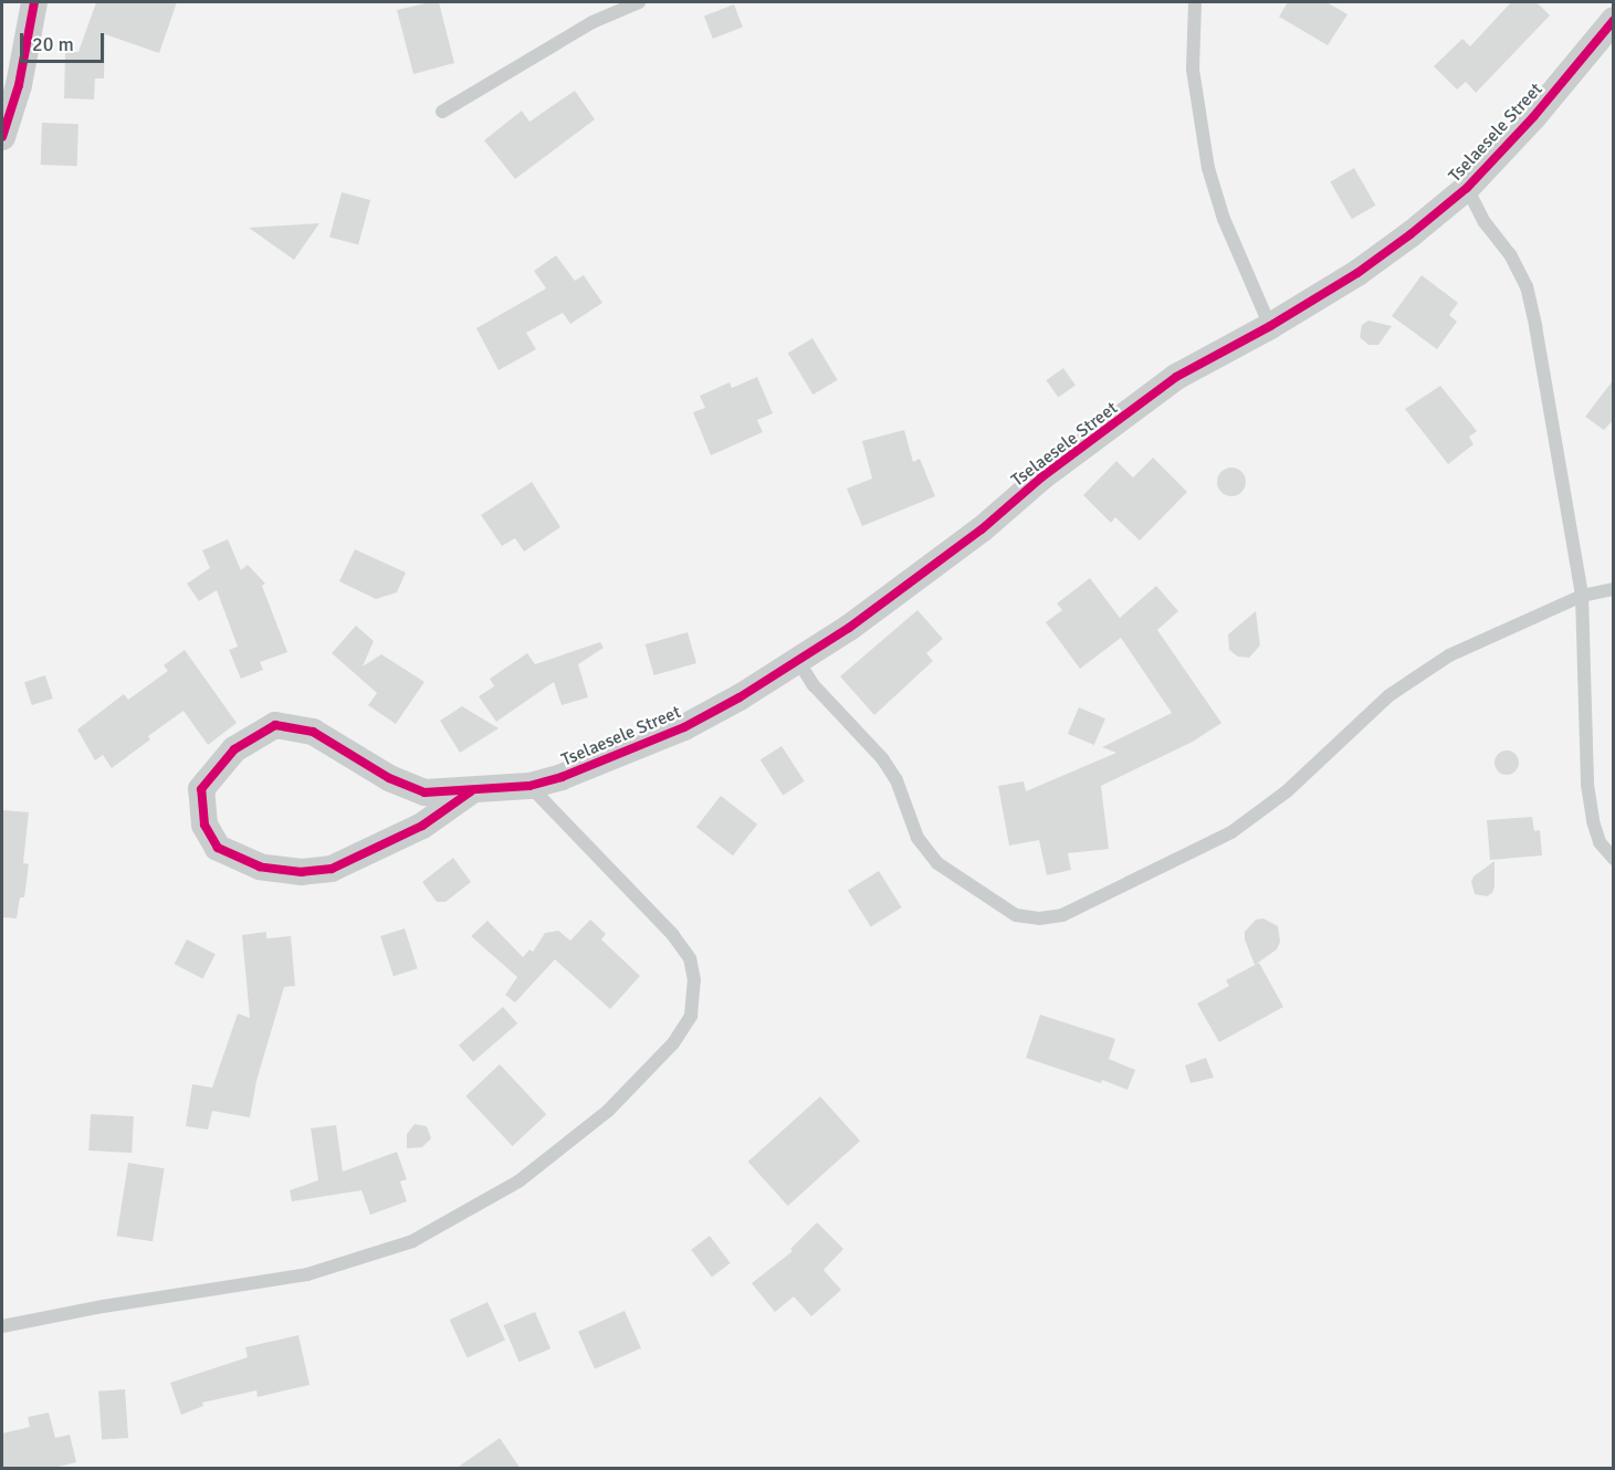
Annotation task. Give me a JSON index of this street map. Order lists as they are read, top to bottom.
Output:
{
  "streets": {
    "street": ["Tselaesele Street"]
  },
  "scale_bar": "20 m"
}
